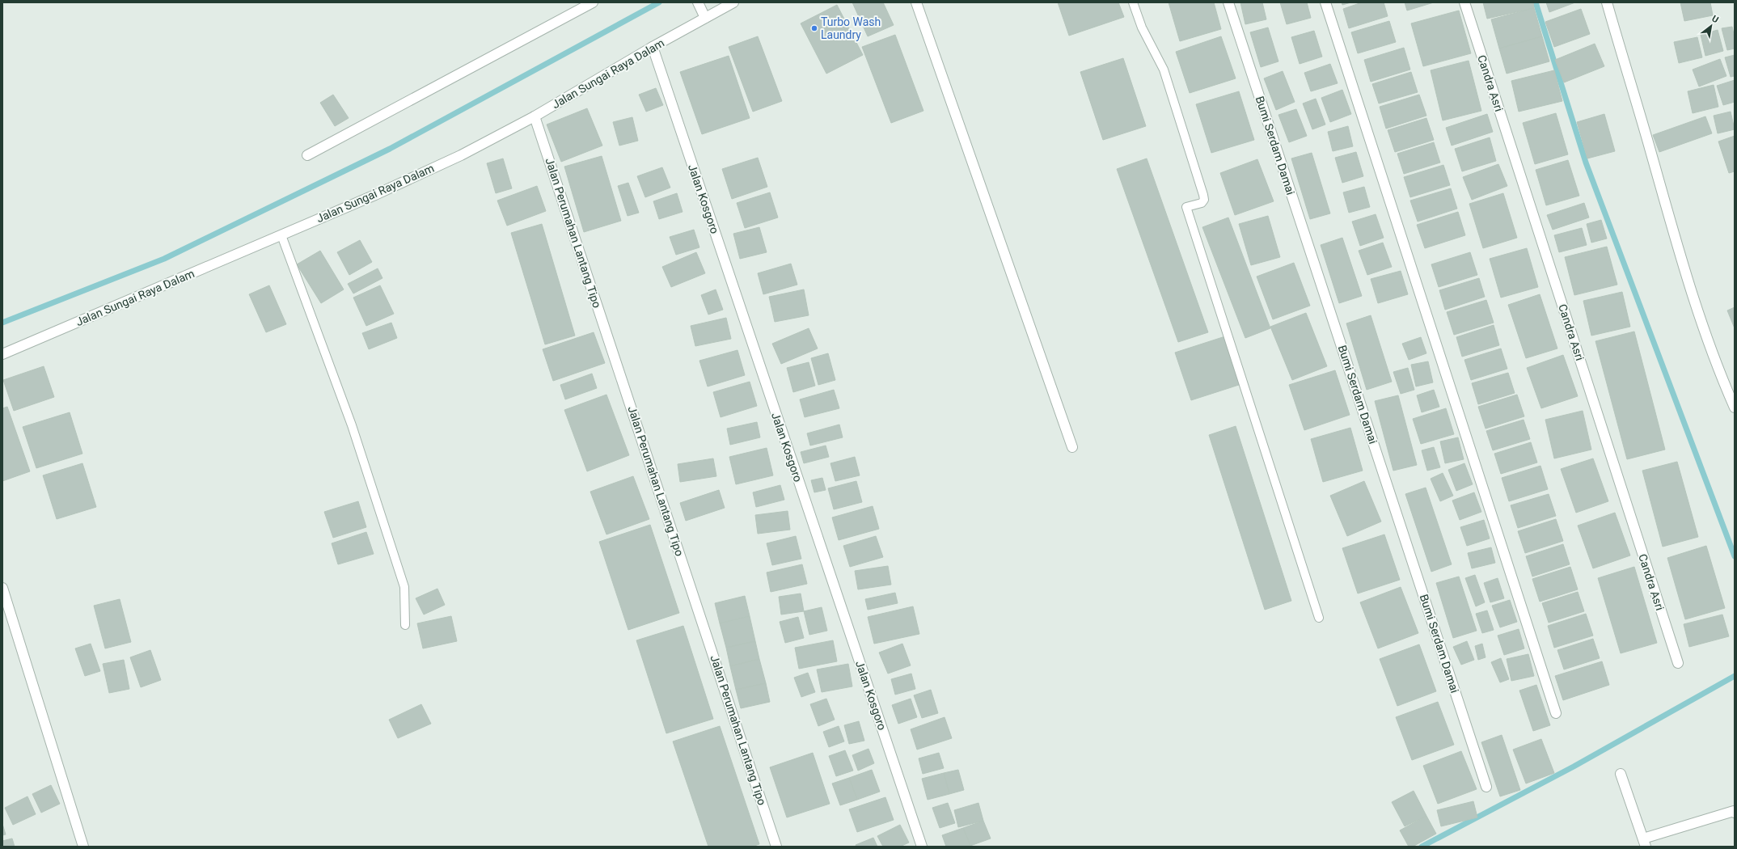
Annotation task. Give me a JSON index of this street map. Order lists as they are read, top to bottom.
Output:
{
  "streets": {
    "street": [
      "Jalan Sungai Raya Dalam",
      "Candra Asri",
      "Bumi Serdam Damai",
      "Jalan Kosgoro",
      "Jalan Perumahan Lantang Tipo"
    ]
  },
  "crossings": [
    ["Jalan Sungai Raya Dalam", "Jalan Kosgoro"],
    ["Jalan Sungai Raya Dalam", "Jalan Perumahan Lantang Tipo"]
  ],
  "places": ["Turbo Wash Laundry"],
  "north": "top right"
}
